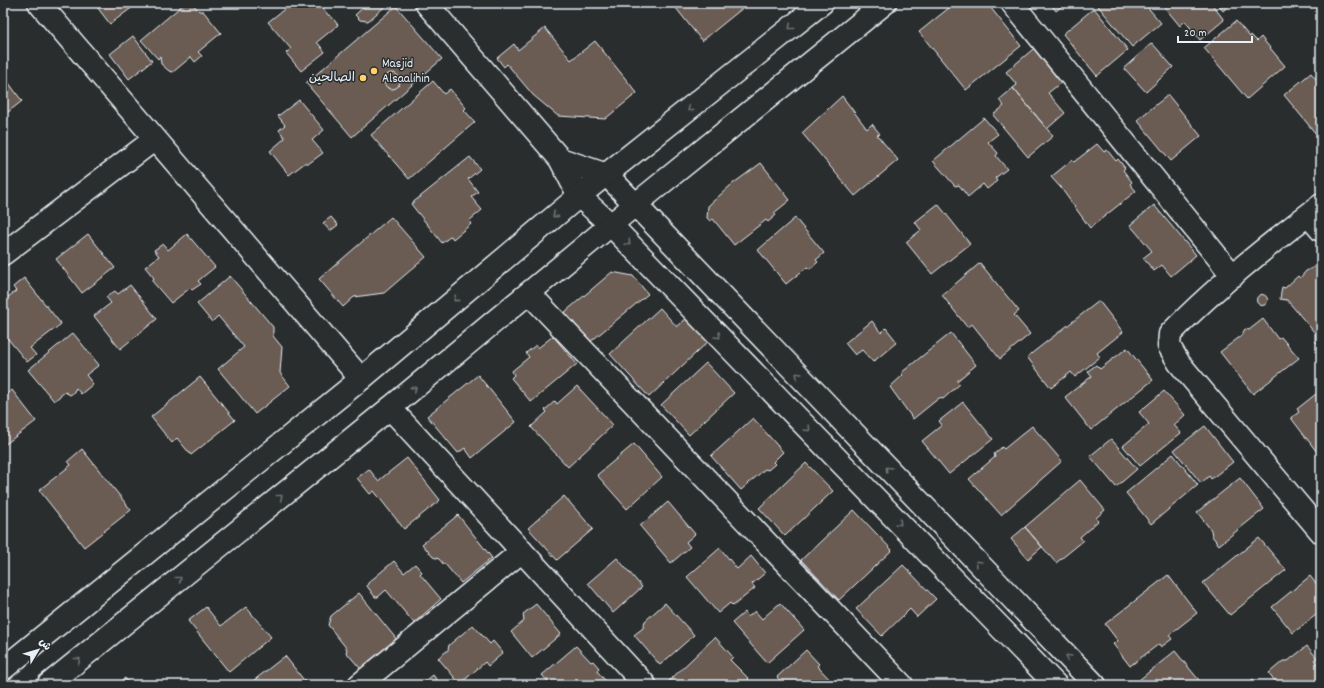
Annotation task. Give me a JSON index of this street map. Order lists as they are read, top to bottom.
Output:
{
  "places": ["Masjid Alsaalihin", "الصالحين"],
  "scale_bar": "20 m",
  "north": "top right"
}
